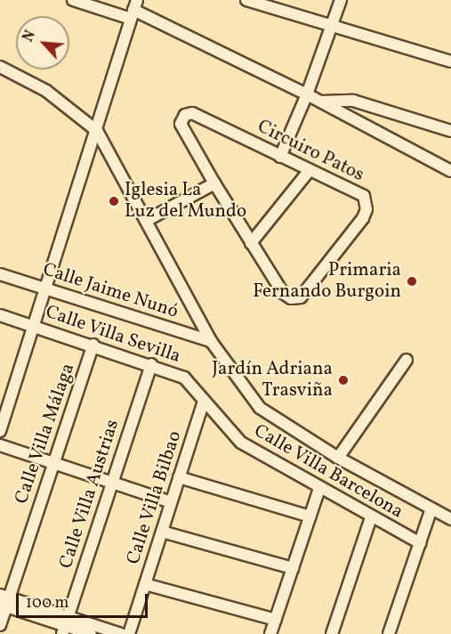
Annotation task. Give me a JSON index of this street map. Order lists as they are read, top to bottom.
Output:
{
  "streets": {
    "street": [
      "Circuiro Patos",
      "Calle Jaime Nunó",
      "Calle Villa Sevilla",
      "Calle Villa Málaga",
      "Calle Villa Barcelona",
      "Calle Villa Austrias",
      "Calle Villa Bilbao"
    ]
  },
  "crossings": [
    ["Calle Villa Sevilla", "Calle Villa Málaga"],
    ["Calle Villa Sevilla", "Calle Villa Barcelona"],
    ["Calle Villa Sevilla", "Calle Villa Austrias"],
    ["Calle Villa Sevilla", "Calle Villa Bilbao"],
    ["Calle Villa Barcelona", "Calle Villa Bilbao"]
  ],
  "places": ["Iglesia La Luz del Mundo", "Primaria Fernando Burgoin", "Jardín Adriana Trasviña"],
  "scale_bar": "100 m",
  "north": "top left"
}
